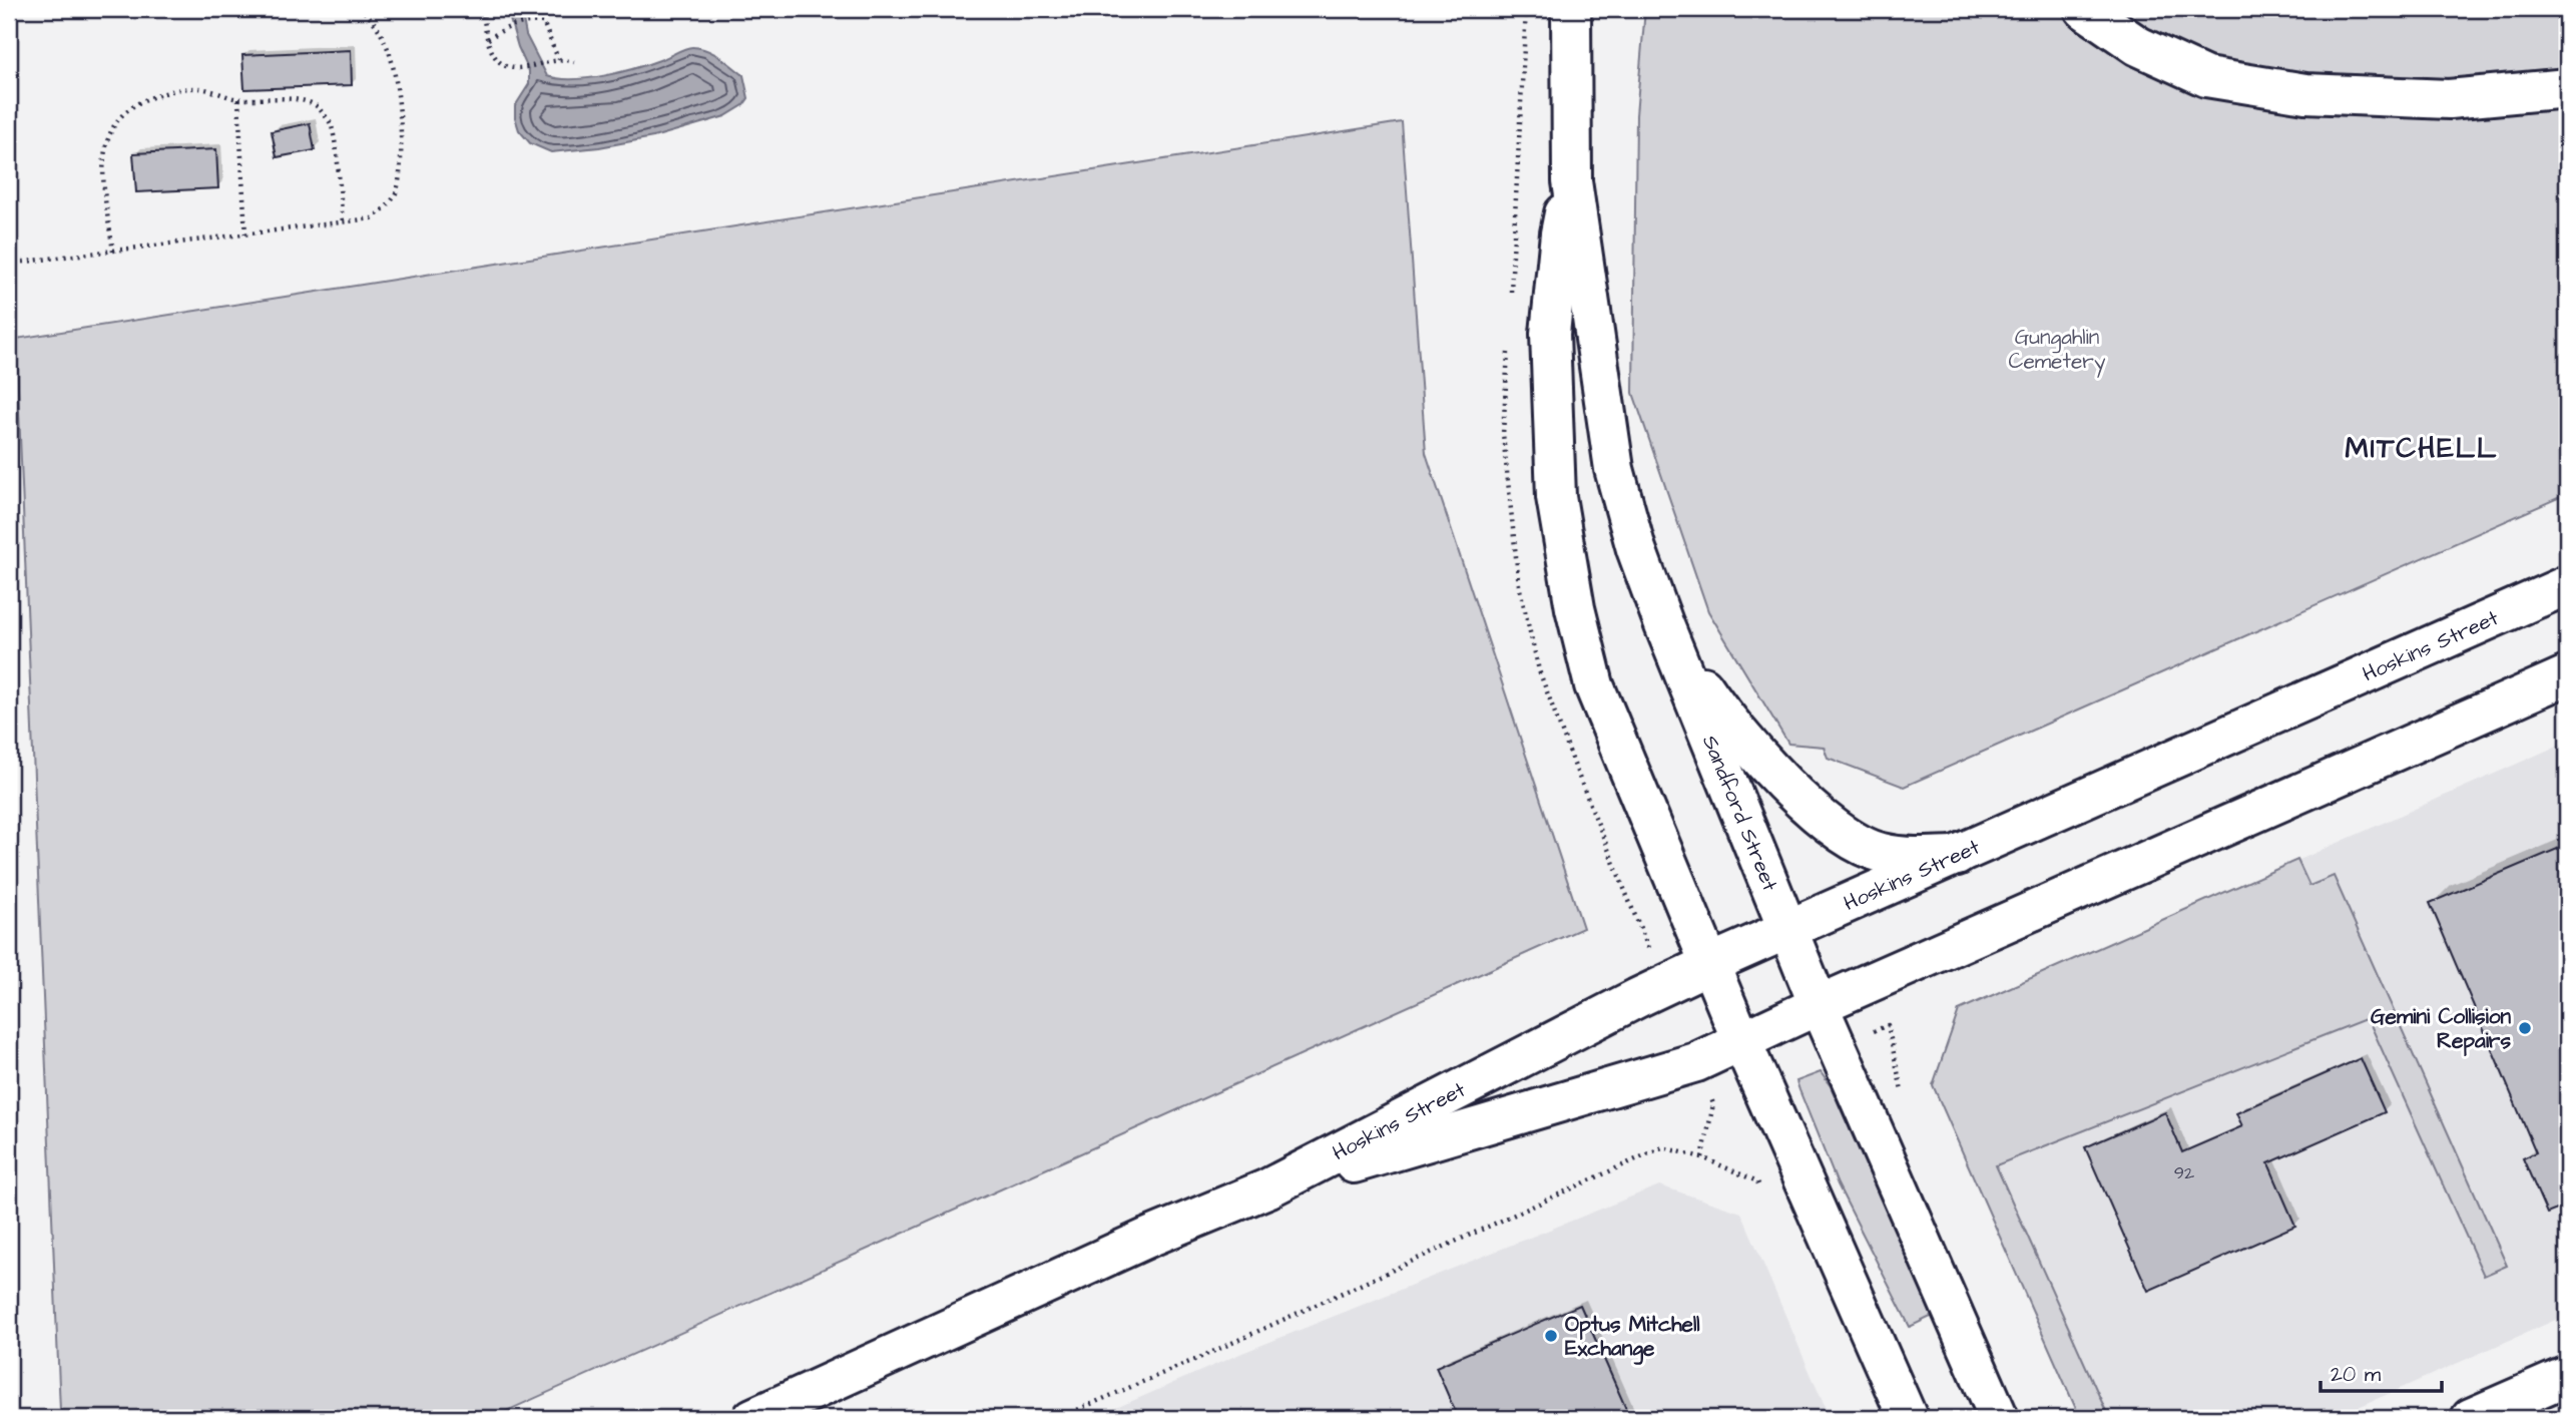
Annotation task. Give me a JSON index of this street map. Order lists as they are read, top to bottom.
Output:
{
  "streets": {
    "street": ["Hoskins Street", "Sandford Street"]
  },
  "crossings": [
    ["Hoskins Street", "Sandford Street"]
  ],
  "districts": ["MITCHELL"],
  "parks": ["Gungahlin Cemetery"],
  "places": ["Gemini Collision Repairs", "Optus Mitchell Exchange"],
  "house_numbers": ["92"],
  "scale_bar": "20 m"
}
